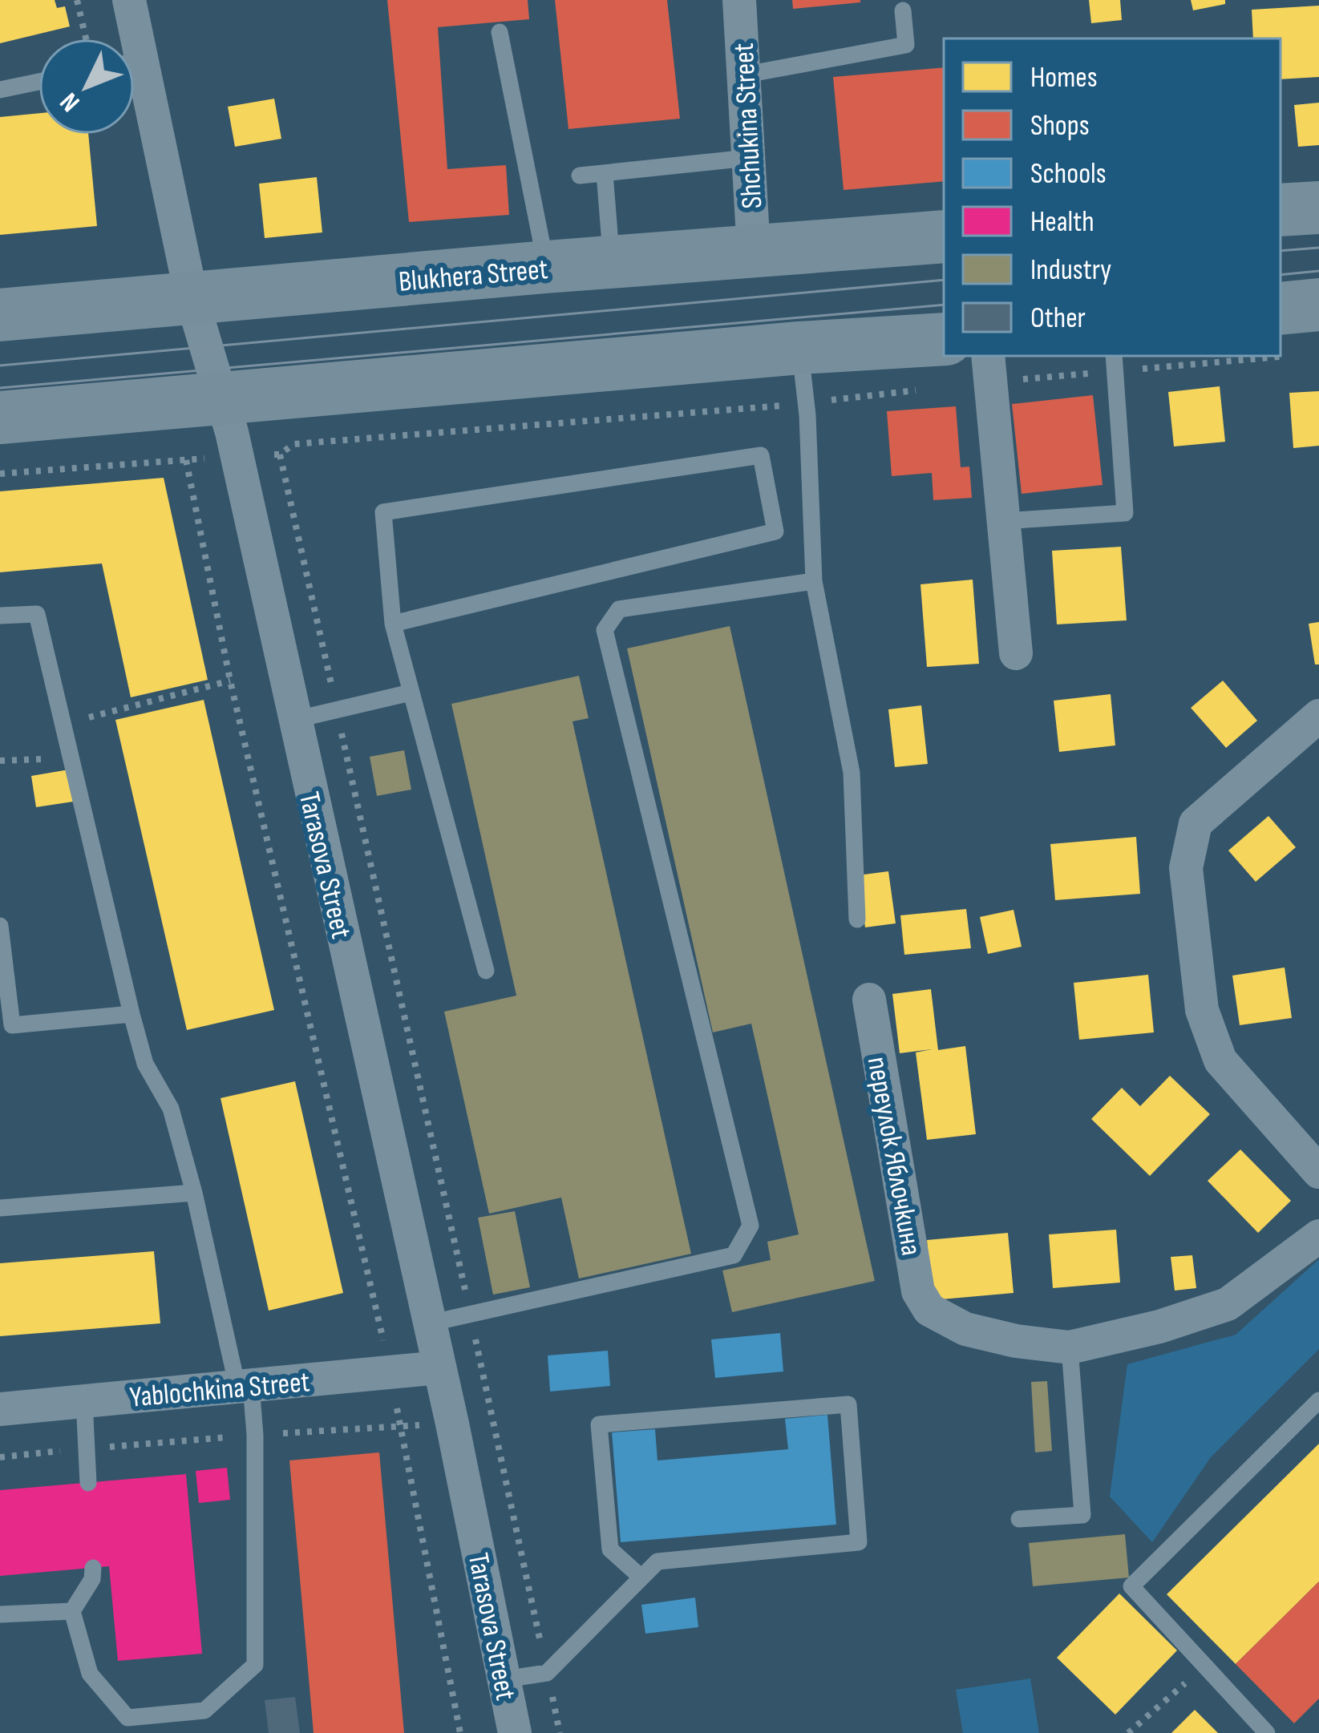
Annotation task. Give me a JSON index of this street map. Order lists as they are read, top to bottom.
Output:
{
  "streets": {
    "main road": ["Blukhera Street"],
    "street": [
      "Shchukina Street",
      "Tarasova Street",
      "переулок Яблочкина",
      "Yablochkina Street"
    ]
  },
  "crossings": [
    ["Shchukina Street", "Blukhera Street"],
    ["Blukhera Street", "Tarasova Street"],
    ["Tarasova Street", "Yablochkina Street"]
  ],
  "legend": [
    "Homes",
    "Shops",
    "Schools",
    "Health",
    "Industry",
    "Other"
  ],
  "north": "bottom left"
}
